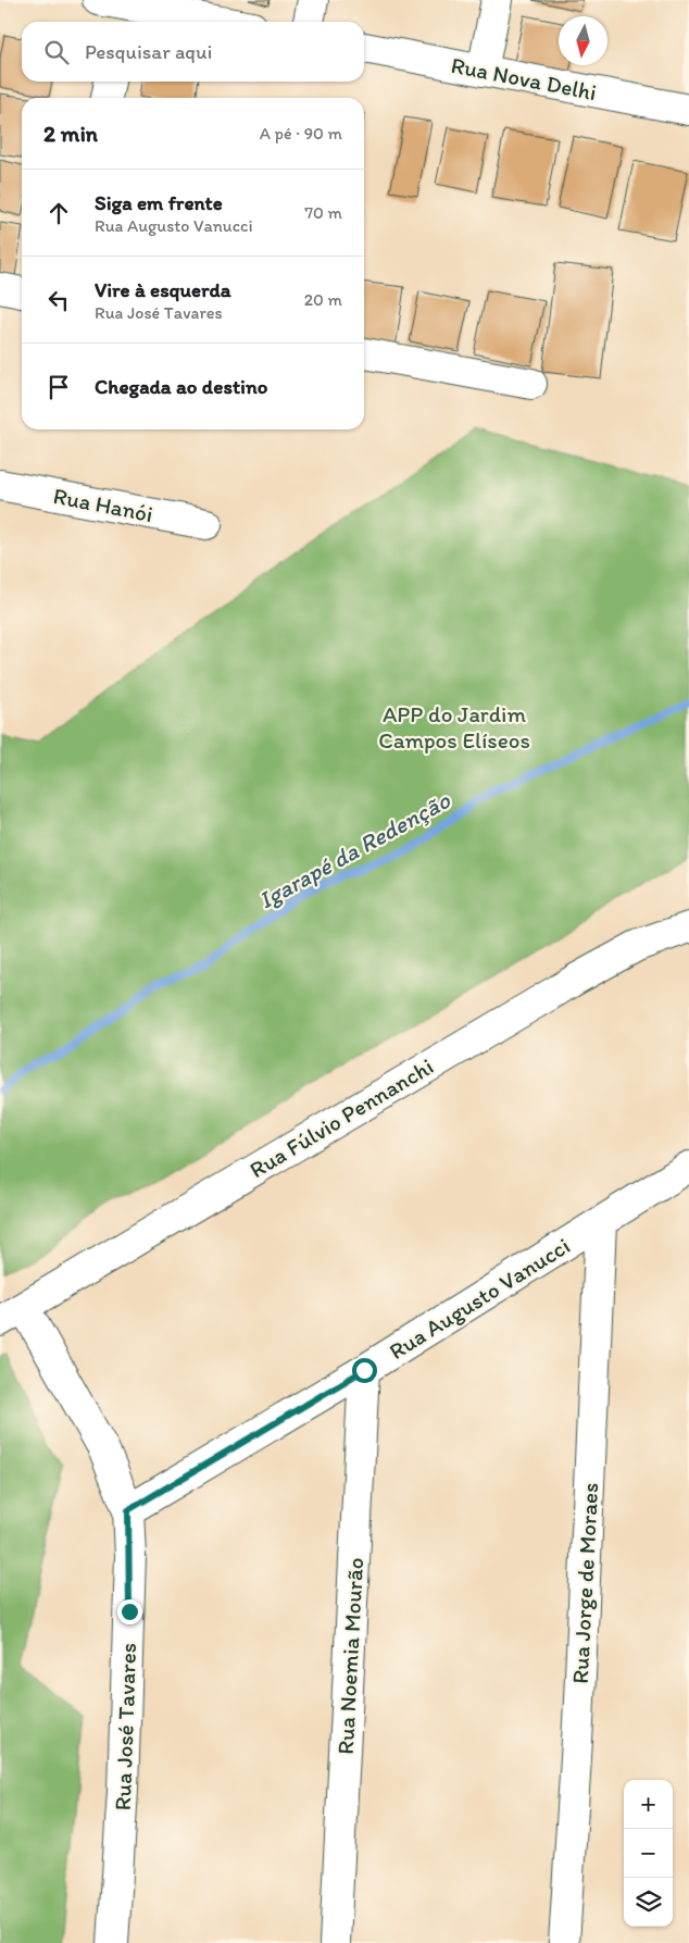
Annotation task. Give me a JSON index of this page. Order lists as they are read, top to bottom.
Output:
{
  "streets": {
    "street": [
      "Rua Nova Delhi",
      "Rua Hanói",
      "Rua Fúlvio Pennanchi",
      "Rua Augusto Vanucci",
      "Rua Jorge de Moraes",
      "Rua Noemia Mourão",
      "Rua José Tavares"
    ]
  },
  "crossings": [
    ["Rua Fúlvio Pennanchi", "Rua José Tavares"],
    ["Rua Augusto Vanucci", "Rua Jorge de Moraes"],
    ["Rua Augusto Vanucci", "Rua Noemia Mourão"],
    ["Rua Augusto Vanucci", "Rua José Tavares"]
  ],
  "water": ["Igarapé da Redenção"],
  "parks": ["APP do Jardim Campos Elíseos"],
  "north": "bottom",
  "page": {
    "search": "Pesquisar aqui",
    "heading": ["2 min", "A pé · 90 m"],
    "list": [
      ["Siga em frente", "Rua Augusto Vanucci", "70 m"],
      ["Vire à esquerda", "Rua José Tavares", "20 m"],
      "Chegada ao destino"
    ],
    "map_buttons": ["+", "−"]
  }
}
